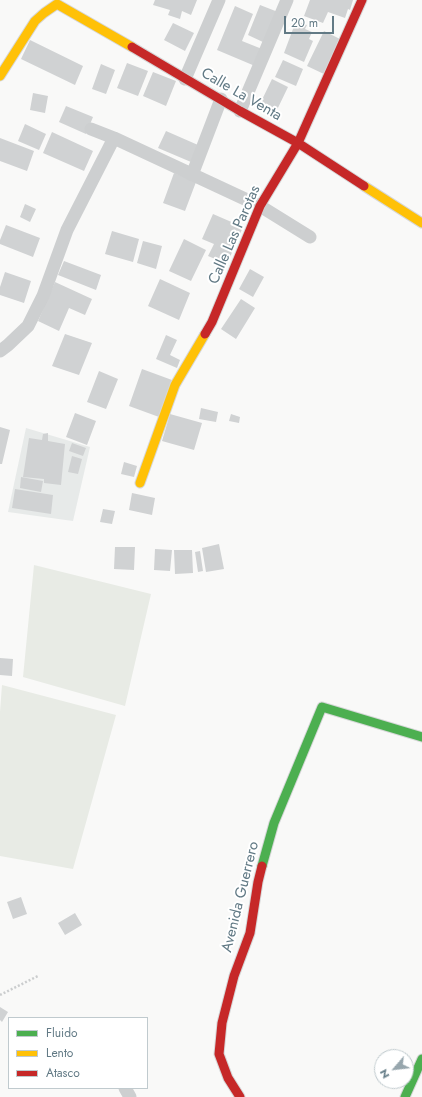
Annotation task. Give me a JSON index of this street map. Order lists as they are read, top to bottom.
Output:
{
  "streets": {
    "street": ["Calle La Venta", "Calle Las Parotas", "Avenida Guerrero"]
  },
  "crossings": [
    ["Calle La Venta", "Calle Las Parotas"]
  ],
  "legend": ["Fluido", "Lento", "Atasco"],
  "scale_bar": "20 m",
  "north": "bottom left"
}
